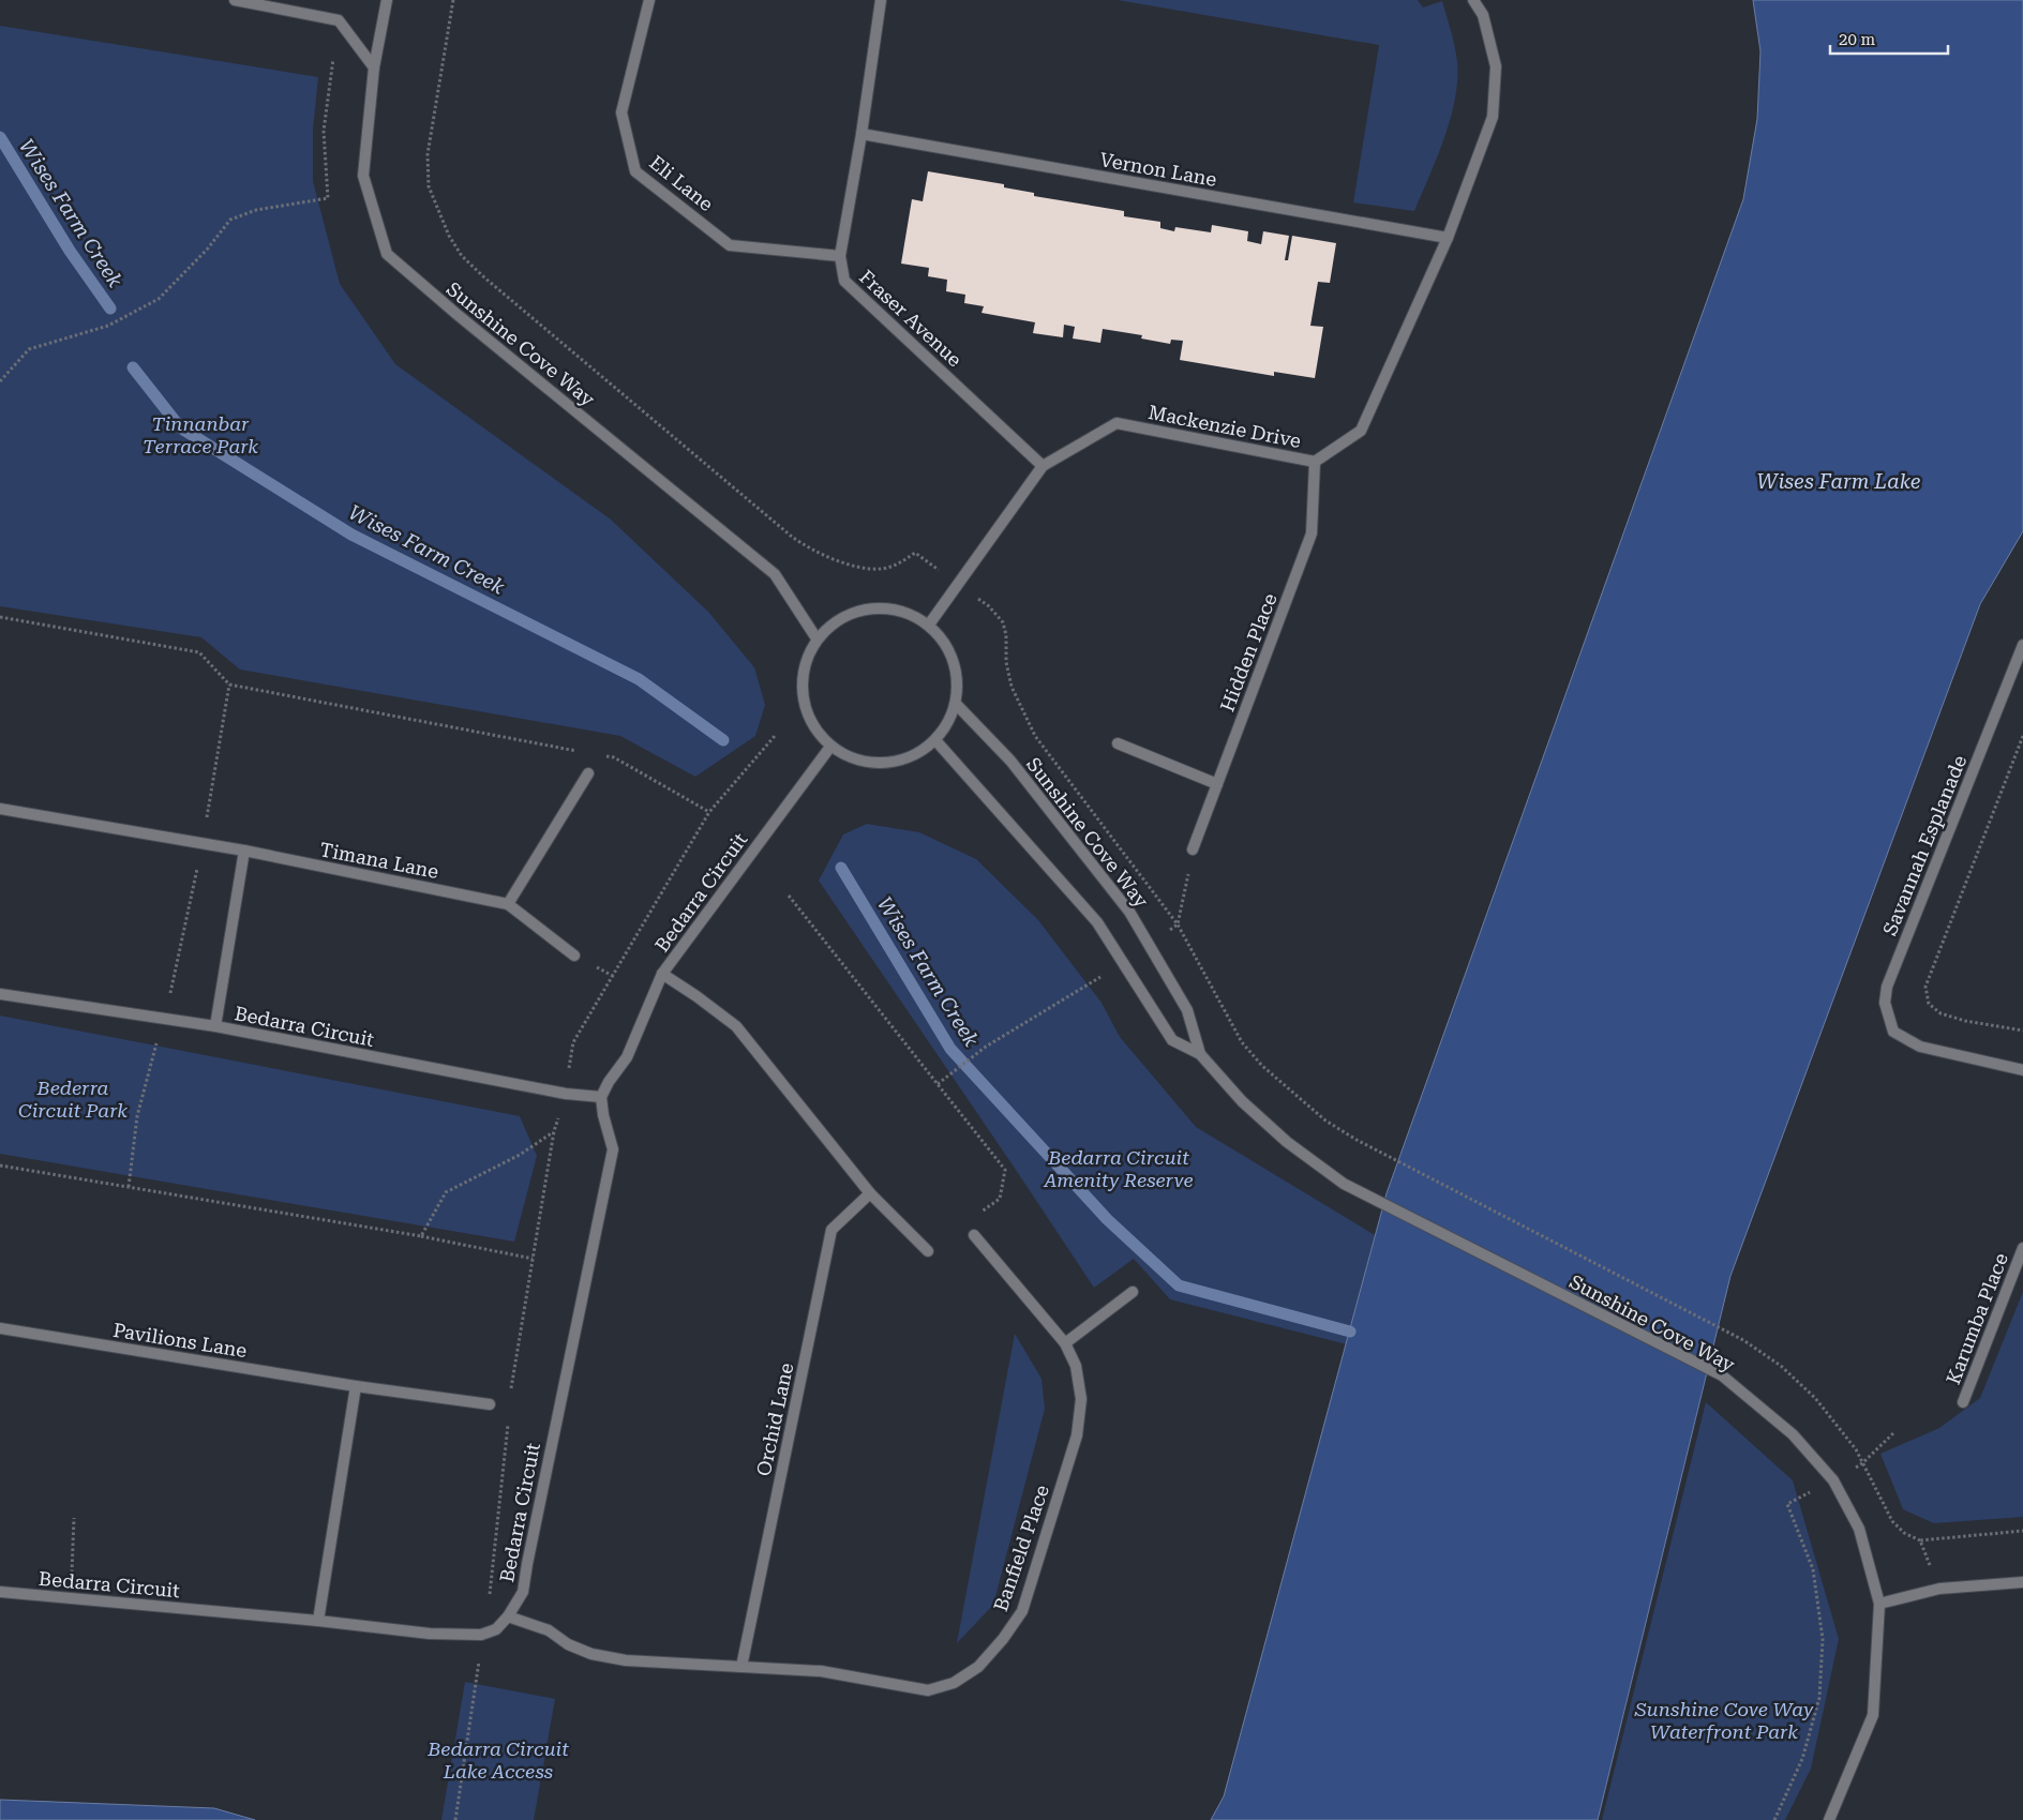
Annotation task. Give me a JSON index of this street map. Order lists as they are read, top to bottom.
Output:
{
  "streets": {
    "street": [
      "Vernon Lane",
      "Eli Lane",
      "Fraser Avenue",
      "Sunshine Cove Way",
      "Mackenzie Drive",
      "Hidden Place",
      "Savannah Esplanade",
      "Timana Lane",
      "Bedarra Circuit",
      "Karumba Place",
      "Pavilions Lane",
      "Orchid Lane",
      "Banfield Place"
    ]
  },
  "crossings": [
    ["Vernon Lane", "Fraser Avenue"],
    ["Vernon Lane", "Mackenzie Drive"],
    ["Eli Lane", "Fraser Avenue"],
    ["Fraser Avenue", "Mackenzie Drive"],
    ["Sunshine Cove Way", "Mackenzie Drive"],
    ["Sunshine Cove Way", "Bedarra Circuit"],
    ["Mackenzie Drive", "Hidden Place"],
    ["Mackenzie Drive", "Bedarra Circuit"],
    ["Bedarra Circuit", "Banfield Place"],
    ["Orchid Lane", "Banfield Place"]
  ],
  "water": ["Wises Farm Creek", "Wises Farm Lake"],
  "parks": [
    "Tinnanbar Terrace Park",
    "Bederra Circuit Park",
    "Bedarra Circuit Amenity Reserve",
    "Sunshine Cove Way Waterfront Park",
    "Bedarra Circuit Lake Access"
  ],
  "scale_bar": "20 m"
}
